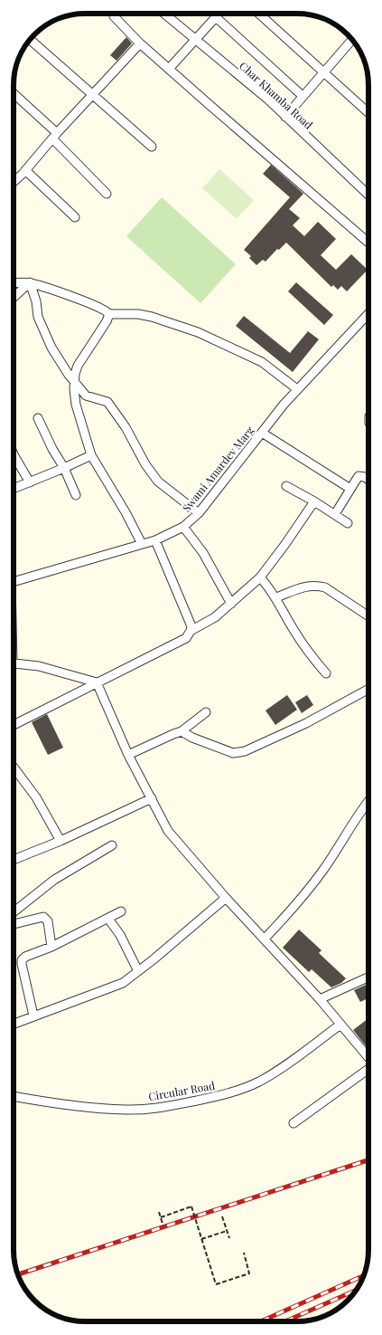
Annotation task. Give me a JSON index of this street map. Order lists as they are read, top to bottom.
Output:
{
  "streets": {
    "street": ["Char Khamba Road", "Swami Amardev Marg", "Circular Road"]
  }
}
